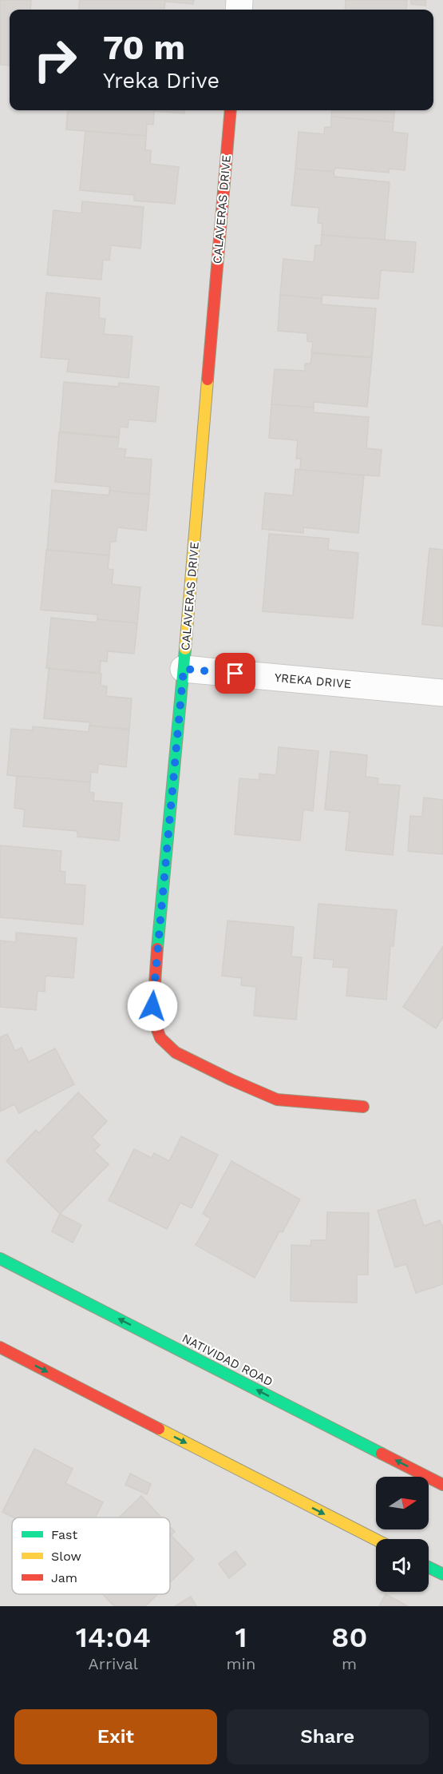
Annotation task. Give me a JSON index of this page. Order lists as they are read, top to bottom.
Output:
{
  "streets": {
    "street": ["CALAVERAS DRIVE", "YREKA DRIVE", "NATIVIDAD ROAD"]
  },
  "crossings": [
    ["CALAVERAS DRIVE", "YREKA DRIVE"]
  ],
  "legend": ["Fast", "Slow", "Jam"],
  "north": "right",
  "page": {
    "turn": ["70 m", "Yreka Drive"],
    "eta": [
      "14:04",
      "Arrival",
      "1",
      "min",
      "80",
      "m"
    ],
    "buttons": ["Exit", "Share"]
  }
}
